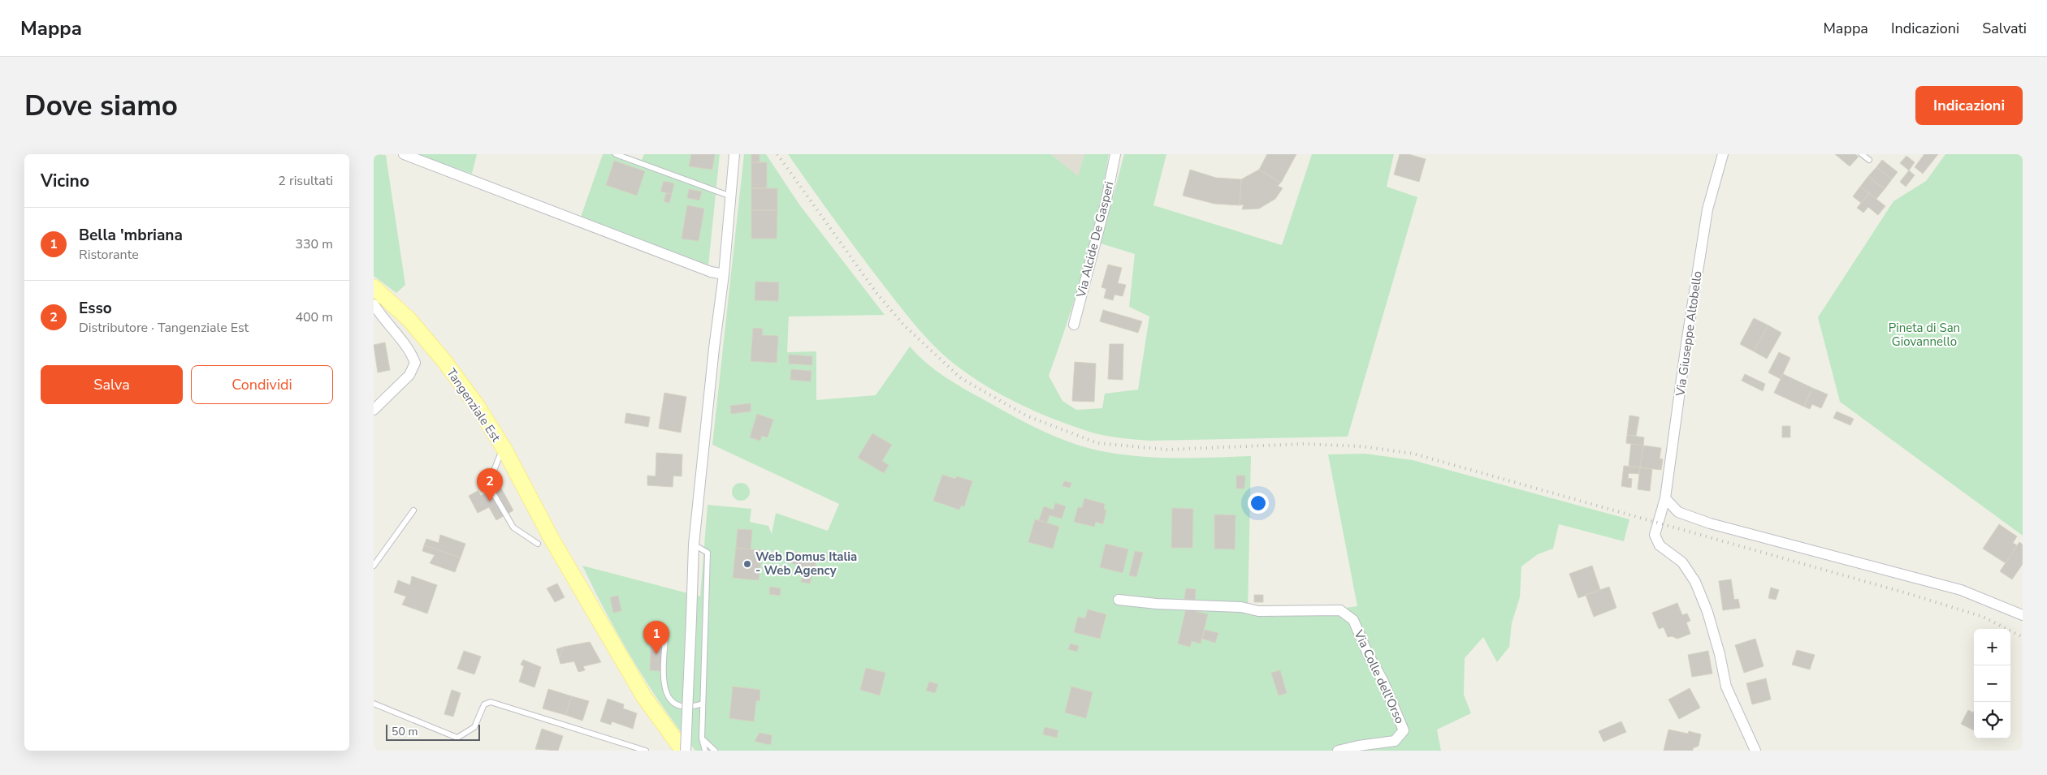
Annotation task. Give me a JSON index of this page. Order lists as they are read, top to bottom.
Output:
{
  "streets": {
    "main road": ["Tangenziale Est"],
    "street": ["Via Alcide De Gasperi", "Via Giuseppe Altobello", "Via Colle dell'Orso"]
  },
  "parks": ["Pineta di San Giovannello"],
  "places": ["Web Domus Italia - Web Agency"],
  "scale_bar": "50 m",
  "page": {
    "header": "Mappa",
    "nav": ["Mappa", "Indicazioni", "Salvati"],
    "buttons": [
      "Indicazioni",
      ["Salva", "Condividi"]
    ],
    "title": "Dove siamo",
    "heading": ["Vicino", "2 risultati"],
    "list": [
      {
        "mark": "1",
        "name": "Bella 'mbriana",
        "note": "Ristorante",
        "value": "330 m"
      },
      {
        "mark": "2",
        "name": "Esso",
        "note": "Distributore · Tangenziale Est",
        "value": "400 m"
      }
    ],
    "pins": ["2", "1"],
    "map_buttons": ["+", "−"],
    "scale": "50 m"
  }
}
